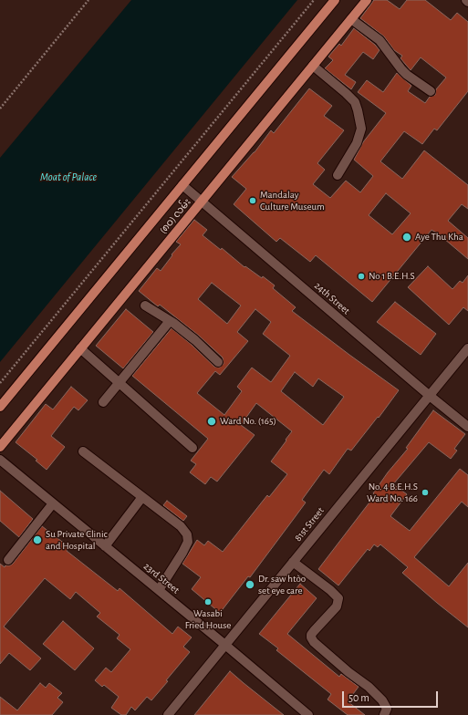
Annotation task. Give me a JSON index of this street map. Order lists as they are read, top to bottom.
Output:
{
  "streets": {
    "main road": ["(၈၀) လမ်း"],
    "street": ["24th Street", "81st Street", "23rd Street"]
  },
  "crossings": [
    ["(၈၀) လမ်း", "24th Street"],
    ["24th Street", "81st Street"],
    ["81st Street", "23rd Street"]
  ],
  "water": ["Moat of Palace"],
  "places": [
    "Mandalay Culture Museum",
    "Aye Thu Kha",
    "No 1 B.E.H.S",
    "Ward No. (165)",
    "No. 4 B.E.H.S Ward No. 166",
    "Su Private Clinic and Hospital",
    "Dr. saw htòo set eye care",
    "Wasabi Fried House"
  ],
  "scale_bar": "50 m"
}
